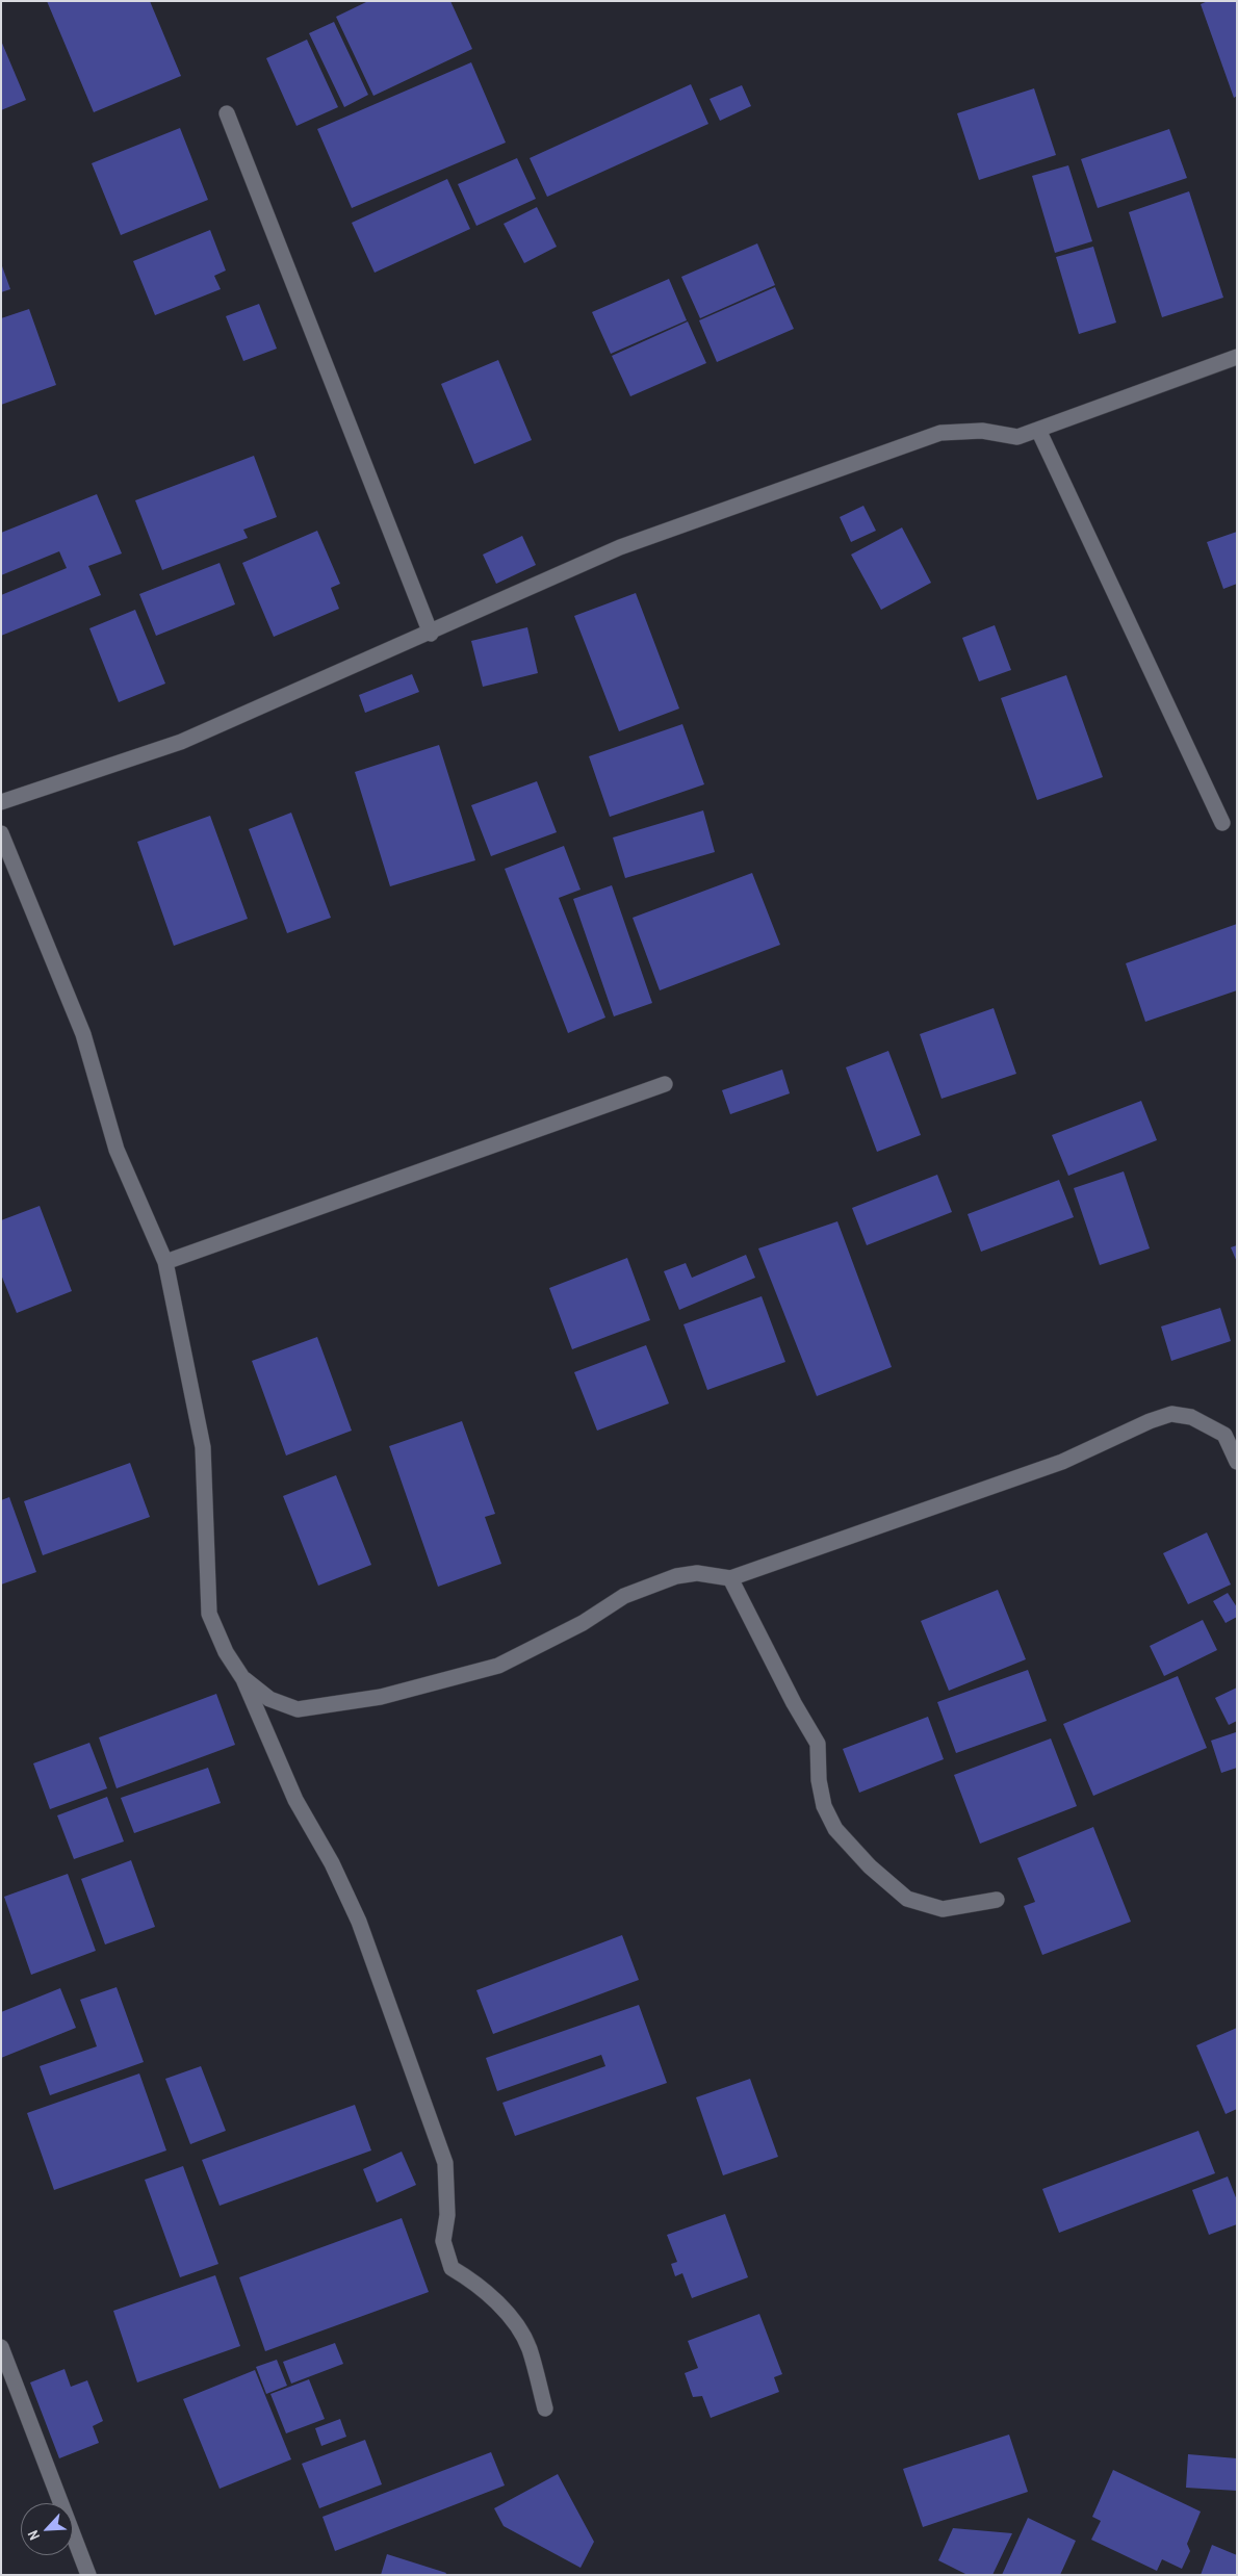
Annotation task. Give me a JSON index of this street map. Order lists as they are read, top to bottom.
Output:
{
  "north": "bottom left"
}
